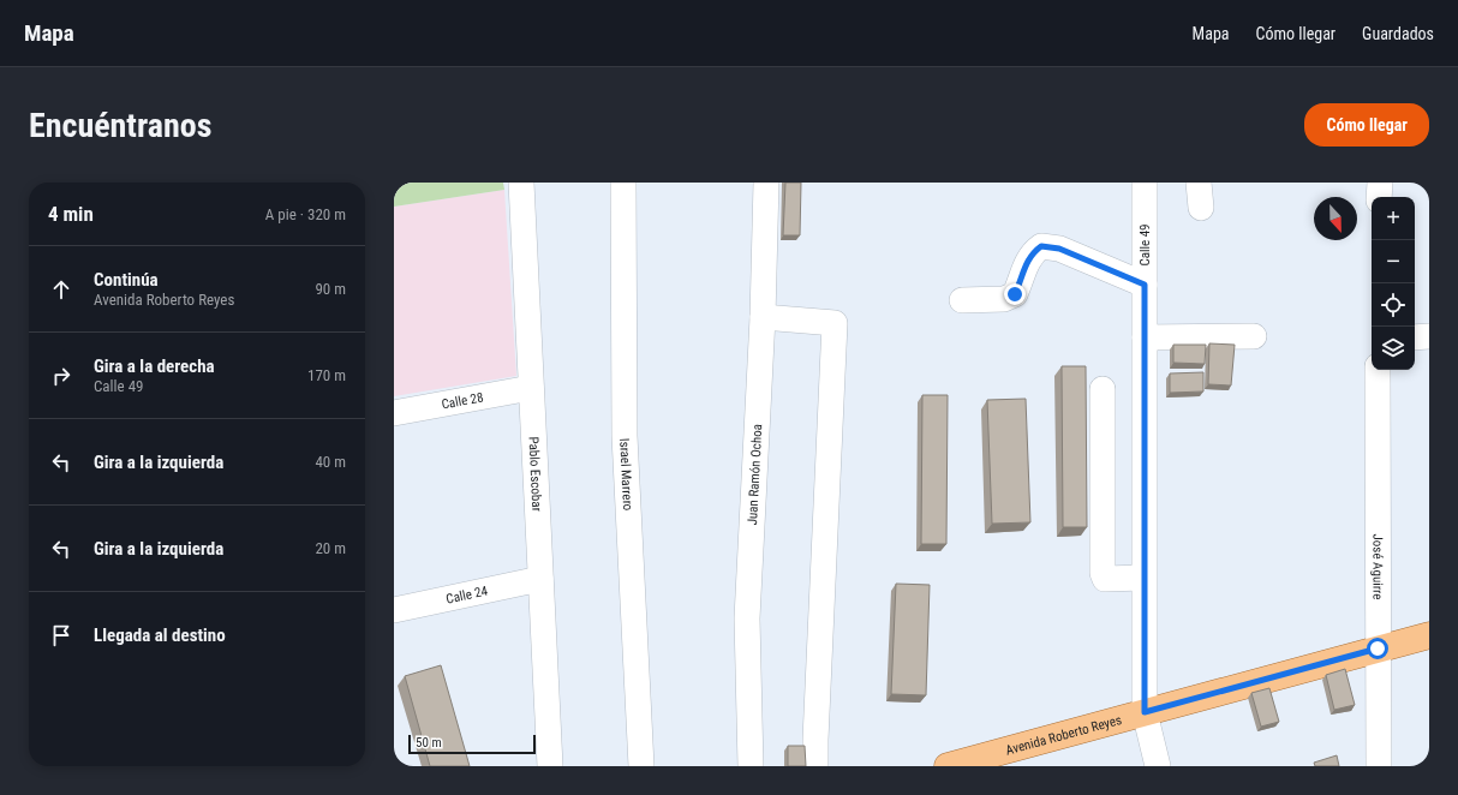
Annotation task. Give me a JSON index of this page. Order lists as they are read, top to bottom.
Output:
{
  "streets": {
    "main road": ["Avenida Roberto Reyes"],
    "street": [
      "Calle 49",
      "Calle 28",
      "Pablo Escobar",
      "Israel Marrero",
      "Juan Ramón Ochoa",
      "José Aguirre",
      "Calle 24"
    ]
  },
  "crossings": [
    ["Calle 49", "Avenida Roberto Reyes"],
    ["Calle 28", "Pablo Escobar"],
    ["Pablo Escobar", "Calle 24"],
    ["José Aguirre", "Avenida Roberto Reyes"]
  ],
  "scale_bar": "50 m",
  "north": "bottom",
  "page": {
    "header": "Mapa",
    "nav": ["Mapa", "Cómo llegar", "Guardados"],
    "buttons": "Cómo llegar",
    "title": "Encuéntranos",
    "heading": ["4 min", "A pie · 320 m"],
    "map_buttons": ["+", "−"],
    "list": [
      ["Continúa", "Avenida Roberto Reyes", "90 m"],
      ["Gira a la derecha", "Calle 49", "170 m"],
      ["Gira a la izquierda", "40 m"],
      ["Gira a la izquierda", "20 m"],
      "Llegada al destino"
    ],
    "scale": "50 m"
  }
}
